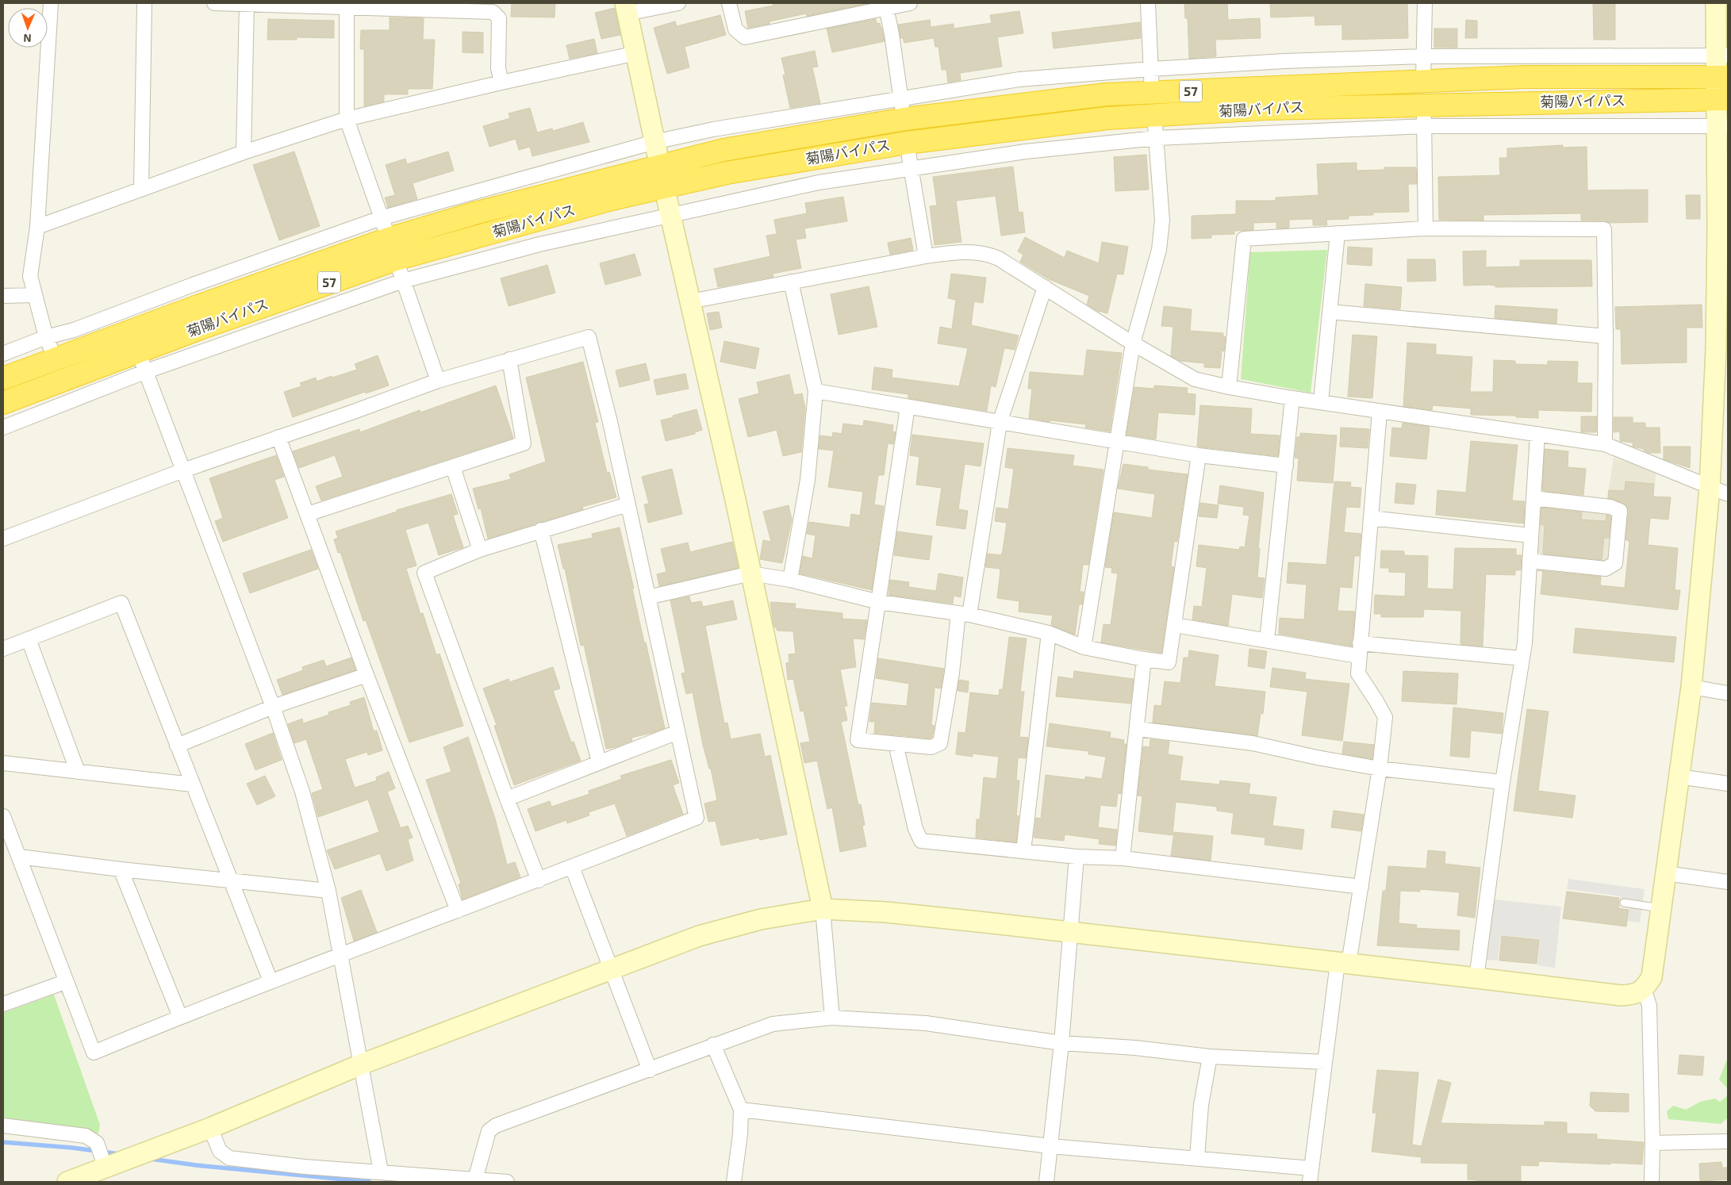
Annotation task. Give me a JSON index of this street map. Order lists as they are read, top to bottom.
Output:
{
  "streets": {
    "highway": ["57", "菊陽バイパス"]
  },
  "north": "bottom"
}
